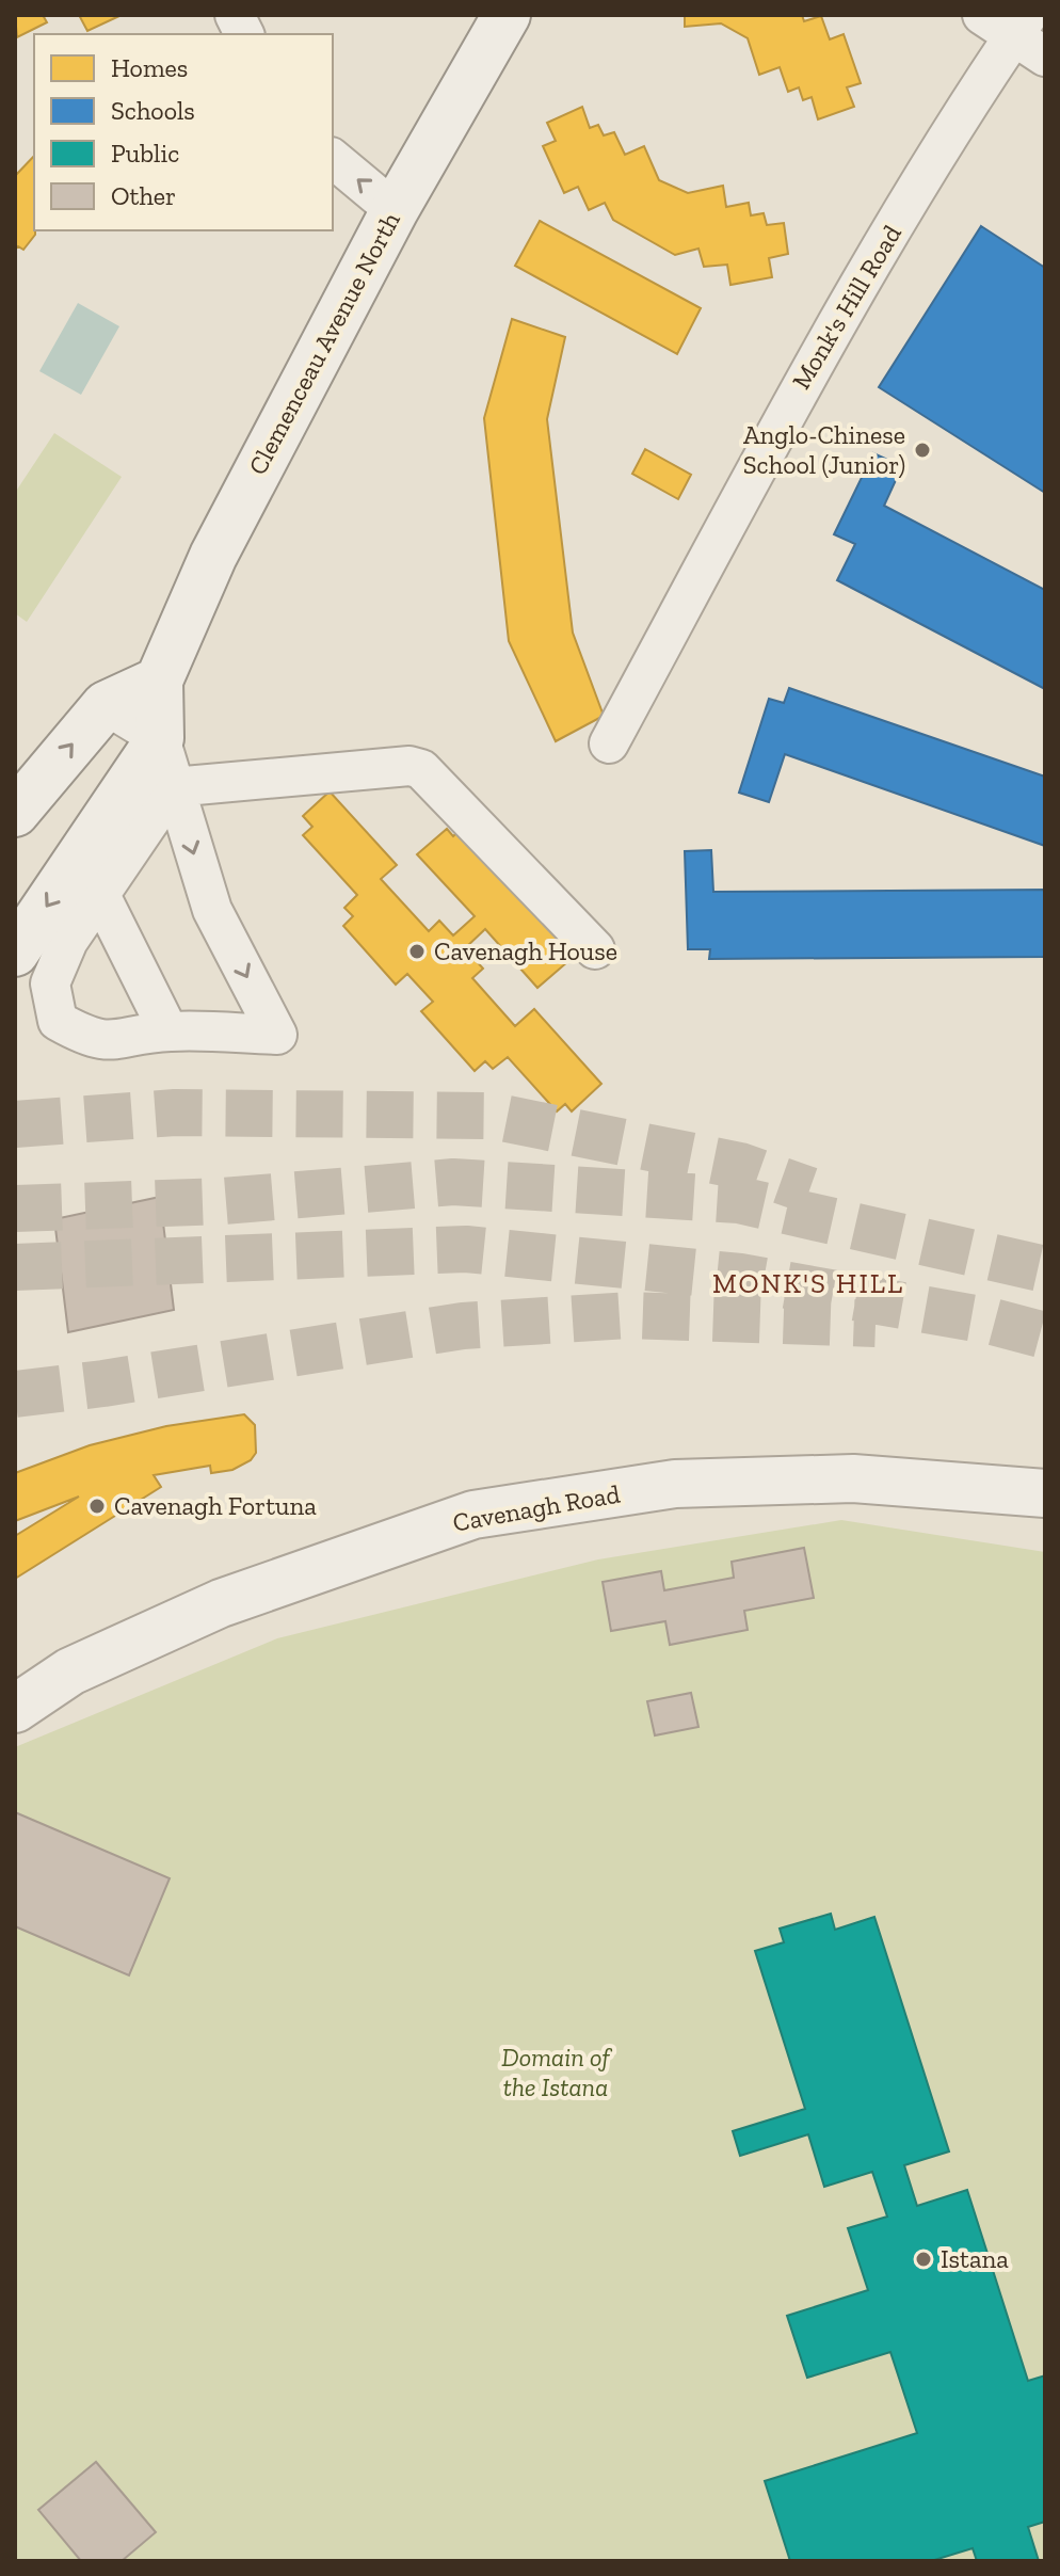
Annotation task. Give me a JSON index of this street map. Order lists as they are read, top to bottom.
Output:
{
  "streets": {
    "main road": ["Clemenceau Avenue North", "Cavenagh Road"],
    "street": ["Monk's Hill Road"]
  },
  "districts": ["MONK'S HILL"],
  "parks": ["Domain of the Istana"],
  "places": [
    "Anglo-Chinese School (Junior)",
    "Cavenagh House",
    "Cavenagh Fortuna",
    "Istana"
  ],
  "legend": [
    "Homes",
    "Schools",
    "Public",
    "Other"
  ]
}
